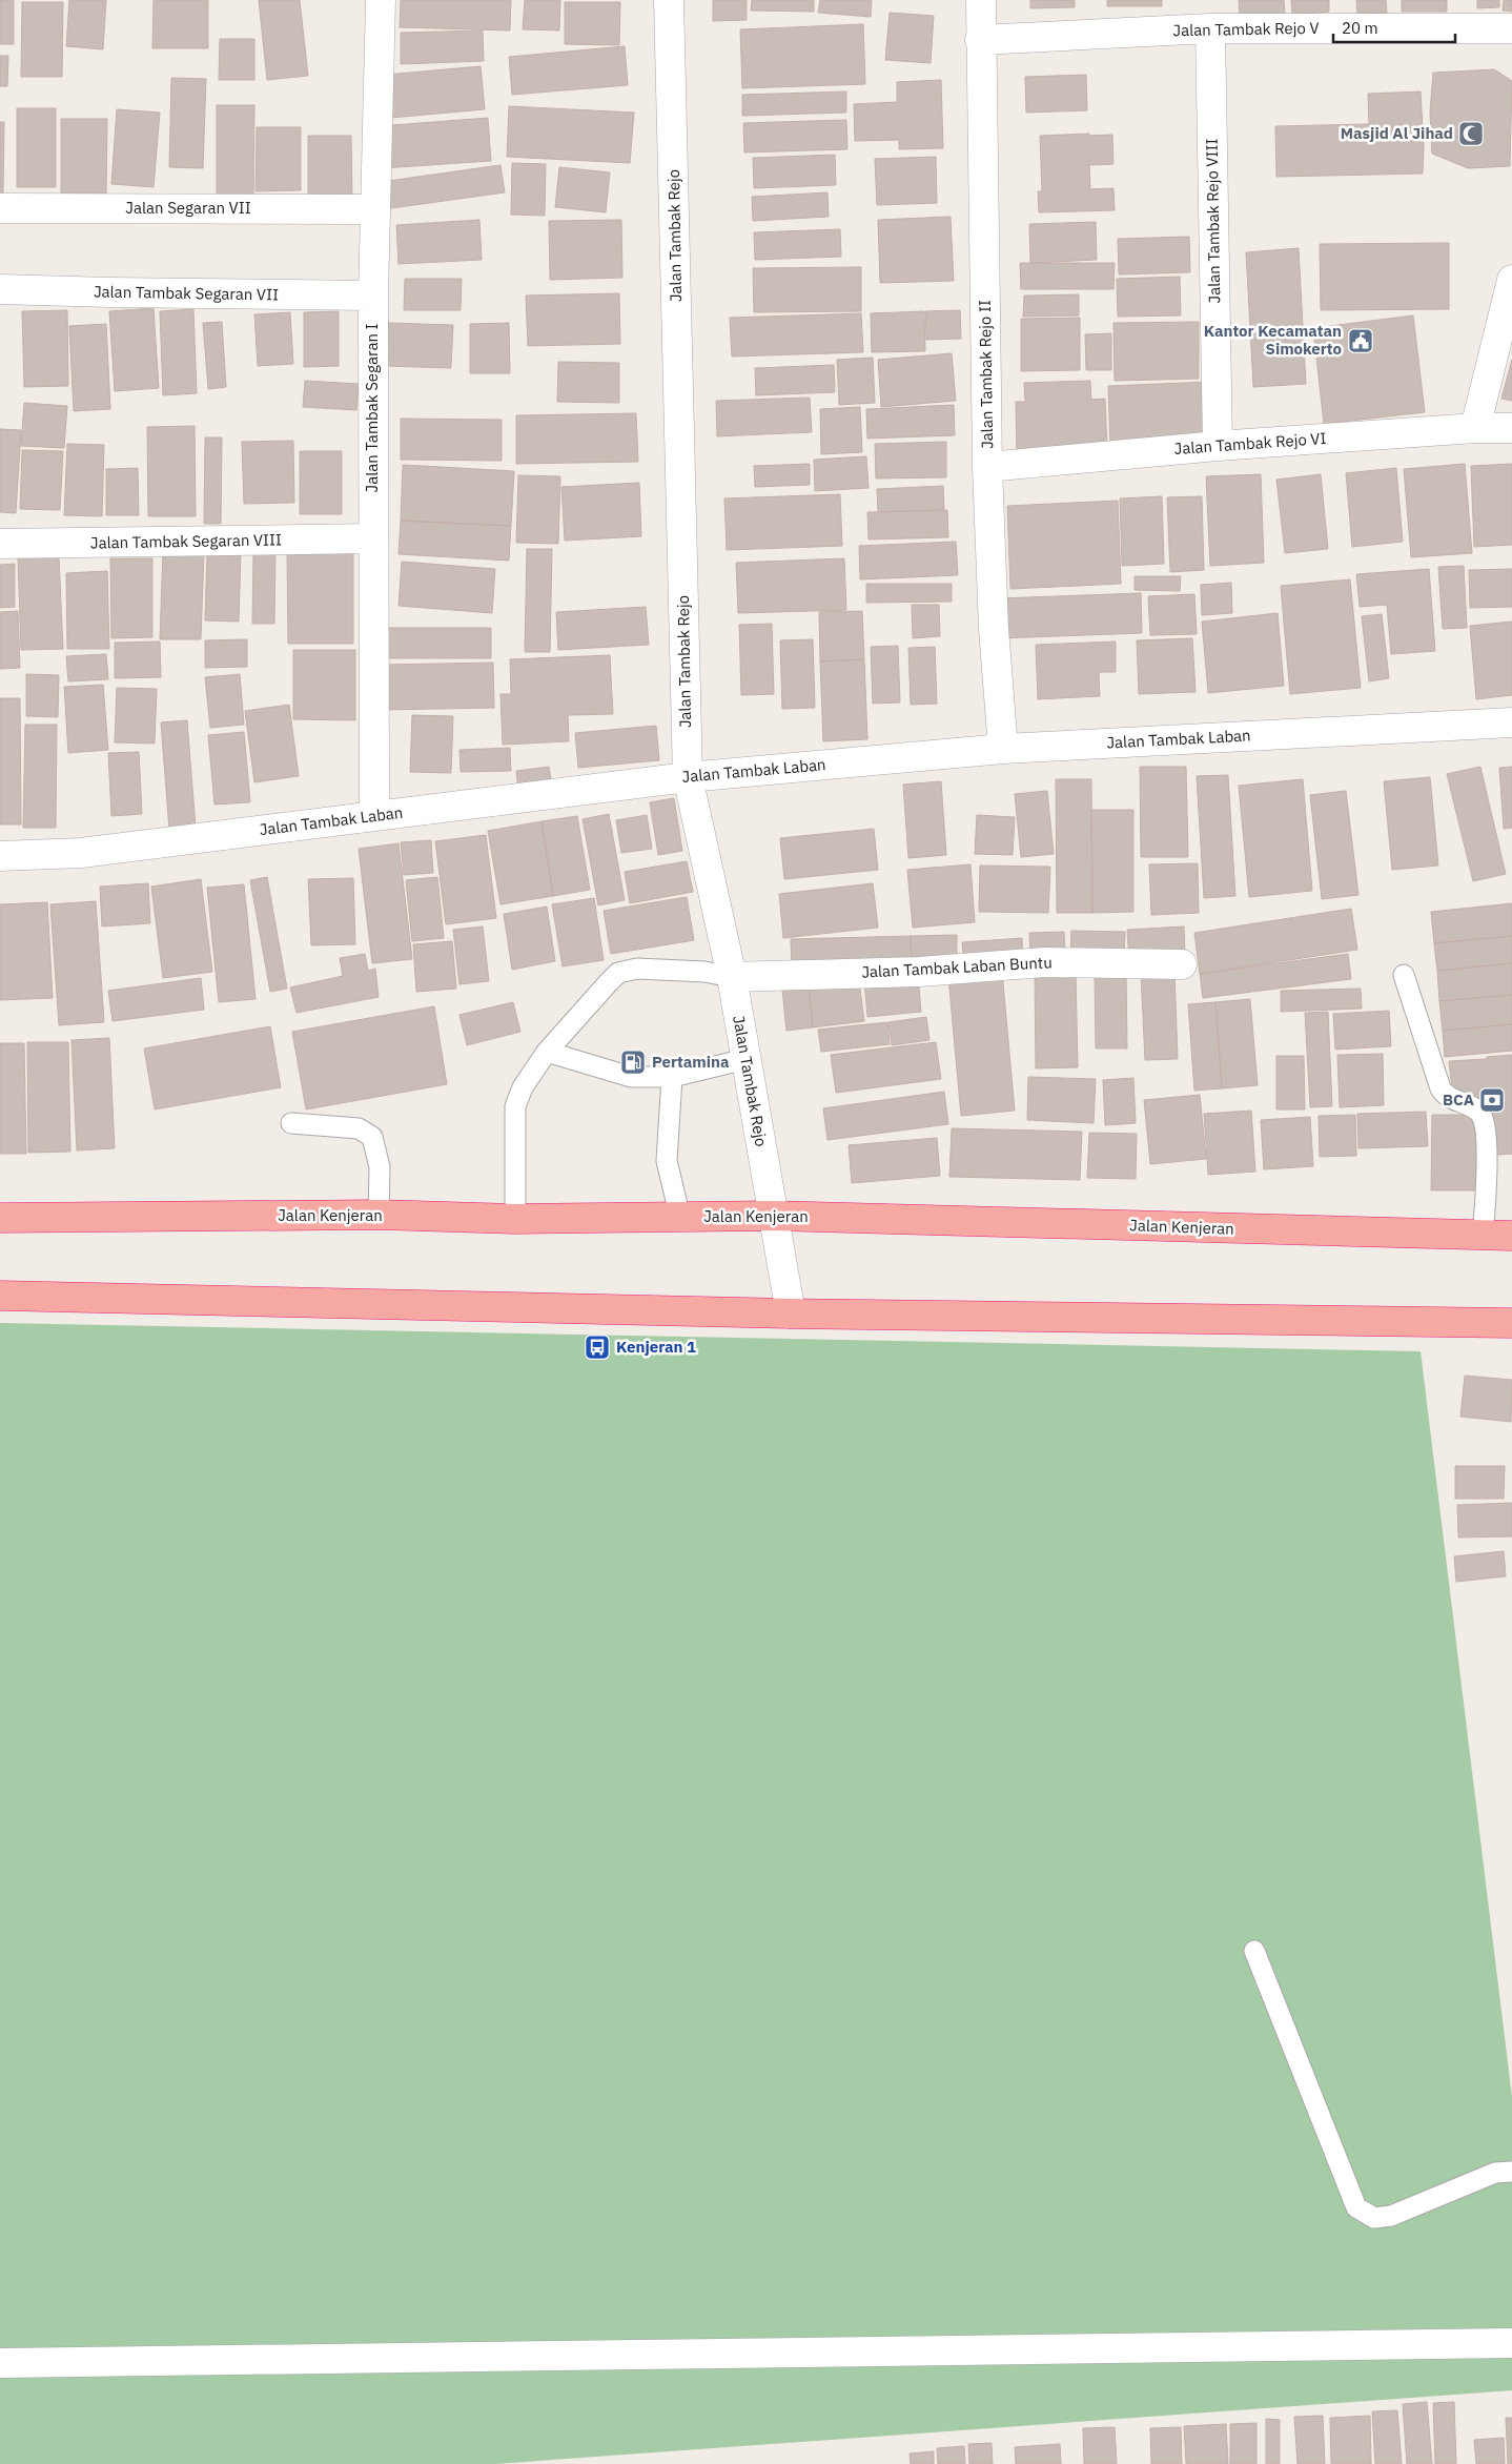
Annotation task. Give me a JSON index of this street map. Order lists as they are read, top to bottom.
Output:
{
  "streets": {
    "highway": ["Jalan Kenjeran"],
    "street": [
      "Jalan Tambak Rejo V",
      "Jalan Segaran VII",
      "Jalan Tambak Rejo VIII",
      "Jalan Tambak Rejo",
      "Jalan Tambak Segaran VII",
      "Jalan Tambak Rejo II",
      "Jalan Tambak Segaran I",
      "Jalan Tambak Rejo VI",
      "Jalan Tambak Segaran VIII",
      "Jalan Tambak Laban",
      "Jalan Tambak Laban Buntu"
    ]
  },
  "crossings": [
    ["Jalan Tambak Rejo V", "Jalan Tambak Rejo VIII"],
    ["Jalan Tambak Rejo V", "Jalan Tambak Rejo II"],
    ["Jalan Segaran VII", "Jalan Tambak Segaran I"],
    ["Jalan Tambak Rejo VIII", "Jalan Tambak Rejo VI"],
    ["Jalan Tambak Rejo", "Jalan Tambak Laban"],
    ["Jalan Tambak Rejo", "Jalan Tambak Laban Buntu"],
    ["Jalan Tambak Rejo", "Jalan Kenjeran"],
    ["Jalan Tambak Segaran VII", "Jalan Tambak Segaran I"],
    ["Jalan Tambak Rejo II", "Jalan Tambak Rejo VI"],
    ["Jalan Tambak Rejo II", "Jalan Tambak Laban"],
    ["Jalan Tambak Segaran I", "Jalan Tambak Segaran VIII"],
    ["Jalan Tambak Segaran I", "Jalan Tambak Laban"]
  ],
  "places": {
    "mosque": ["Masjid Al Jihad"],
    "public building": ["Kantor Kecamatan Simokerto"],
    "fuel station": ["Pertamina"],
    "bank": ["BCA"],
    "bus stop": ["Kenjeran 1"]
  },
  "scale_bar": "20 m"
}
